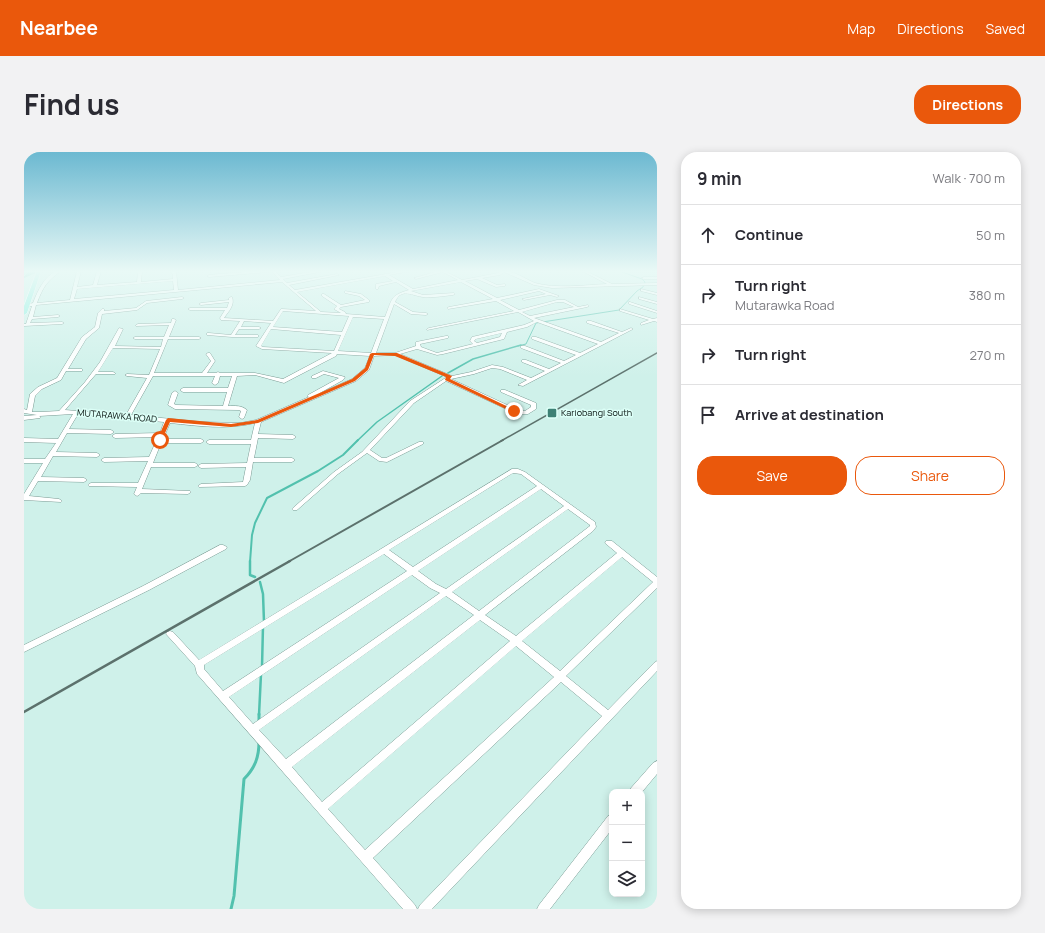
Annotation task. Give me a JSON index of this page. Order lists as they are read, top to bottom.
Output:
{
  "streets": {
    "street": ["MUTARAWKA ROAD"]
  },
  "places": {
    "transit": ["Kariobangi South"]
  },
  "page": {
    "header": "Nearbee",
    "nav": ["Map", "Directions", "Saved"],
    "title": "Find us",
    "buttons": [
      "Directions",
      ["Save", "Share"]
    ],
    "heading": ["9 min", "Walk · 700 m"],
    "list": [
      ["Continue", "50 m"],
      ["Turn right", "Mutarawka Road", "380 m"],
      ["Turn right", "270 m"],
      "Arrive at destination"
    ],
    "map_buttons": ["+", "−"]
  }
}
